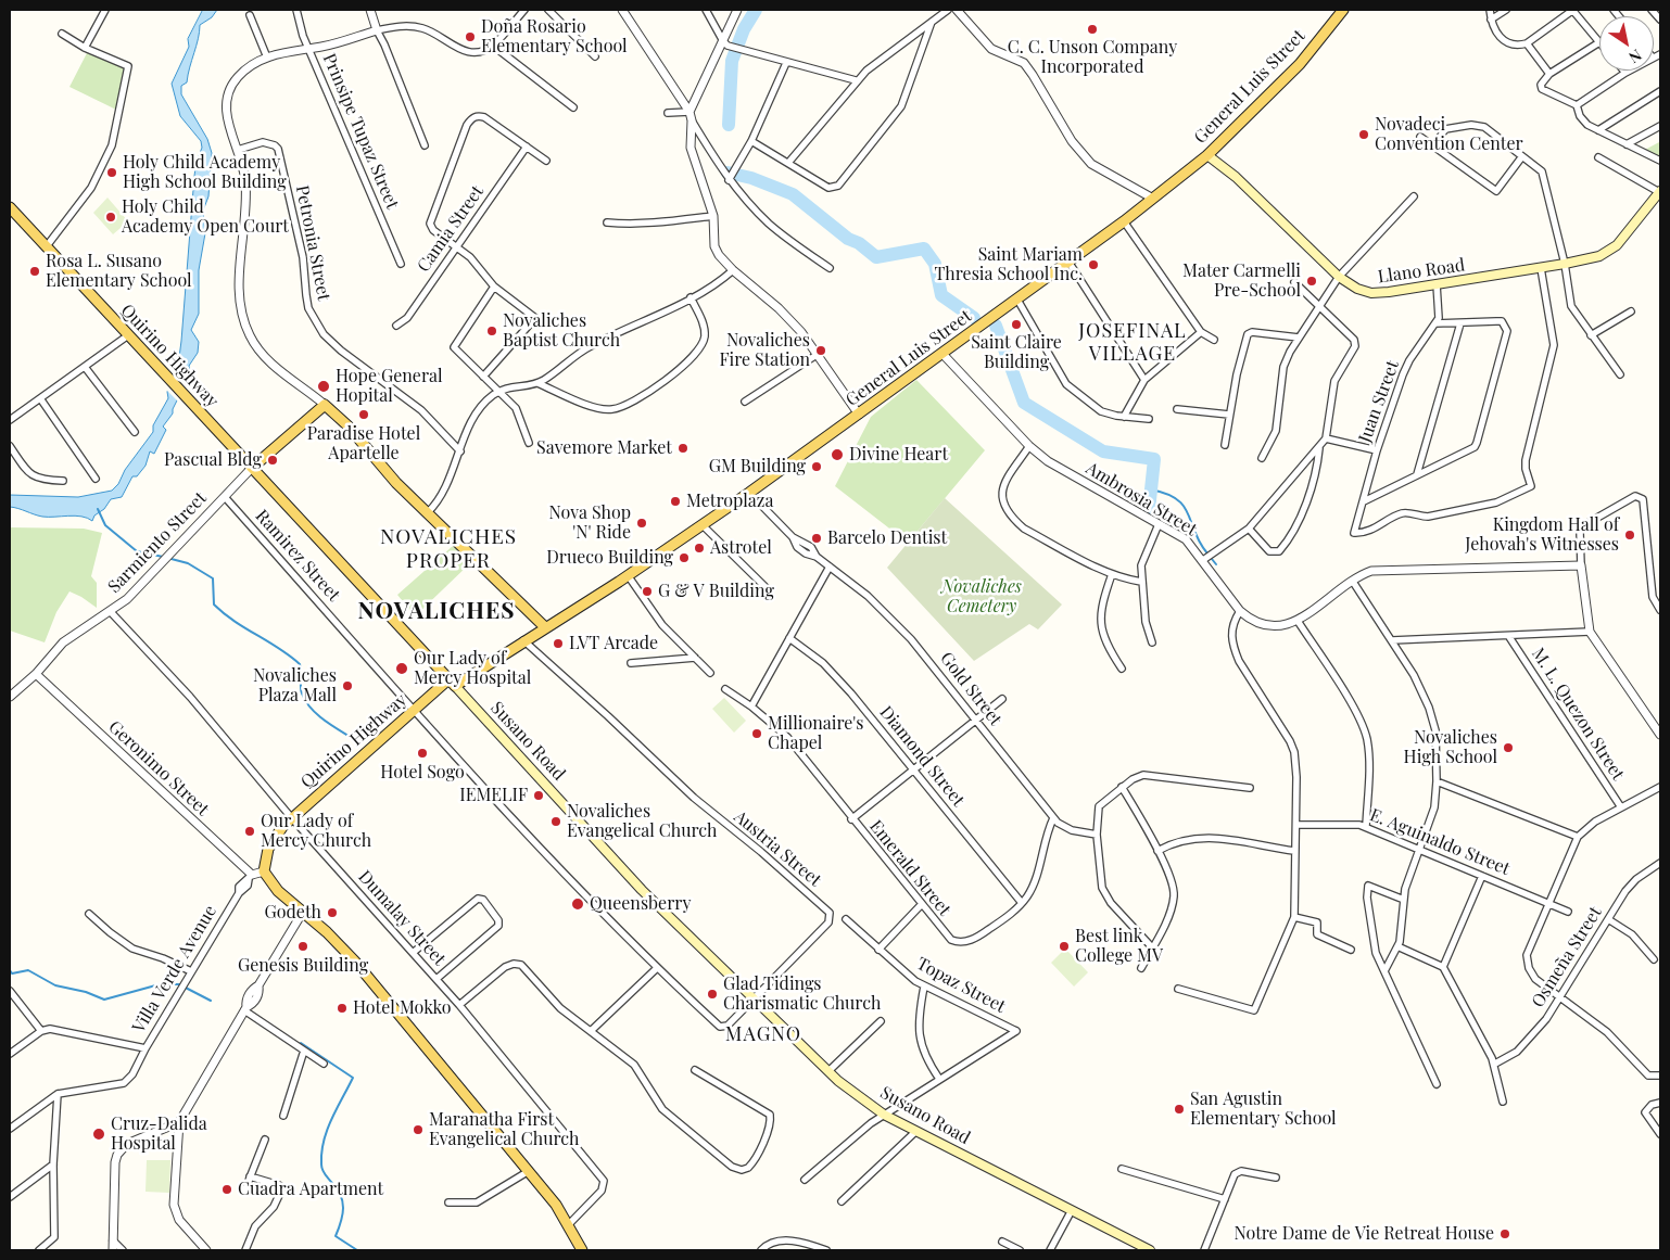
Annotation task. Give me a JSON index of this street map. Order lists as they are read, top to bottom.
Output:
{
  "streets": {
    "main road": [
      "General Luis Street",
      "Llano Road",
      "Quirino Highway",
      "Sarmiento Street",
      "Susano Road"
    ],
    "street": [
      "Prinsipe Tupaz Street",
      "Camia Street",
      "Petronia Street",
      "Juan Street",
      "Ambrosia Street",
      "Ramirez Street",
      "Gold Street",
      "M. L. Quezon Street",
      "Diamond Street",
      "Geronimo Street",
      "E. Aguinaldo Street",
      "Austria Street",
      "Emerald Street",
      "Dumalay Street",
      "Osmeña Street",
      "Villa Verde Avenue",
      "Topaz Street"
    ]
  },
  "crossings": [
    ["General Luis Street", "Llano Road"],
    ["General Luis Street", "Quirino Highway"],
    ["General Luis Street", "Ambrosia Street"],
    ["General Luis Street", "Gold Street"],
    ["General Luis Street", "Susano Road"],
    ["General Luis Street", "Austria Street"],
    ["Llano Road", "Juan Street"],
    ["Quirino Highway", "Sarmiento Street"],
    ["Quirino Highway", "Ramirez Street"],
    ["Quirino Highway", "Susano Road"],
    ["Quirino Highway", "Dumalay Street"],
    ["Sarmiento Street", "Ramirez Street"],
    ["Sarmiento Street", "Geronimo Street"],
    ["Sarmiento Street", "Dumalay Street"],
    ["Ramirez Street", "Susano Road"],
    ["Ramirez Street", "Austria Street"],
    ["Gold Street", "Emerald Street"],
    ["Susano Road", "Austria Street"],
    ["Diamond Street", "Emerald Street"],
    ["Geronimo Street", "Villa Verde Avenue"]
  ],
  "districts": [
    "JOSEFINAL VILLAGE",
    "NOVALICHES PROPER",
    "NOVALICHES",
    "MAGNO"
  ],
  "parks": ["Novaliches Cemetery"],
  "places": [
    "C. C. Unson Company Incorporated",
    "Doña Rosario Elementary School",
    "Novadeci Convention Center",
    "Holy Child Academy High School Building",
    "Holy Child Academy Open Court",
    "Saint Mariam Thresia School Inc.",
    "Rosa L. Susano Elementary School",
    "Mater Carmelli Pre-School",
    "Saint Claire Building",
    "Novaliches Baptist Church",
    "Novaliches Fire Station",
    "Hope General Hopital",
    "Paradise Hotel Apartelle",
    "Savemore Market",
    "Divine Heart",
    "Pascual Bldg",
    "GM Building",
    "Metroplaza",
    "Nova Shop 'N' Ride",
    "Kingdom Hall of Jehovah's Witnesses",
    "Barcelo Dentist",
    "Astrotel",
    "Drueco Building",
    "G & V Building",
    "LVT Arcade",
    "Our Lady of Mercy Hospital",
    "Novaliches Plaza Mall",
    "Millionaire's Chapel",
    "Novaliches High School",
    "Hotel Sogo",
    "IEMELIF",
    "Novaliches Evangelical Church",
    "Our Lady of Mercy Church",
    "Queensberry",
    "Godeth",
    "Genesis Building",
    "Best link College MV",
    "Glad Tidings Charismatic Church",
    "Hotel Mokko",
    "San Agustin Elementary School",
    "Maranatha First Evangelical Church",
    "Cruz-Dalida Hospital",
    "Cuadra Apartment",
    "Notre Dame de Vie Retreat House"
  ],
  "north": "bottom right"
}
